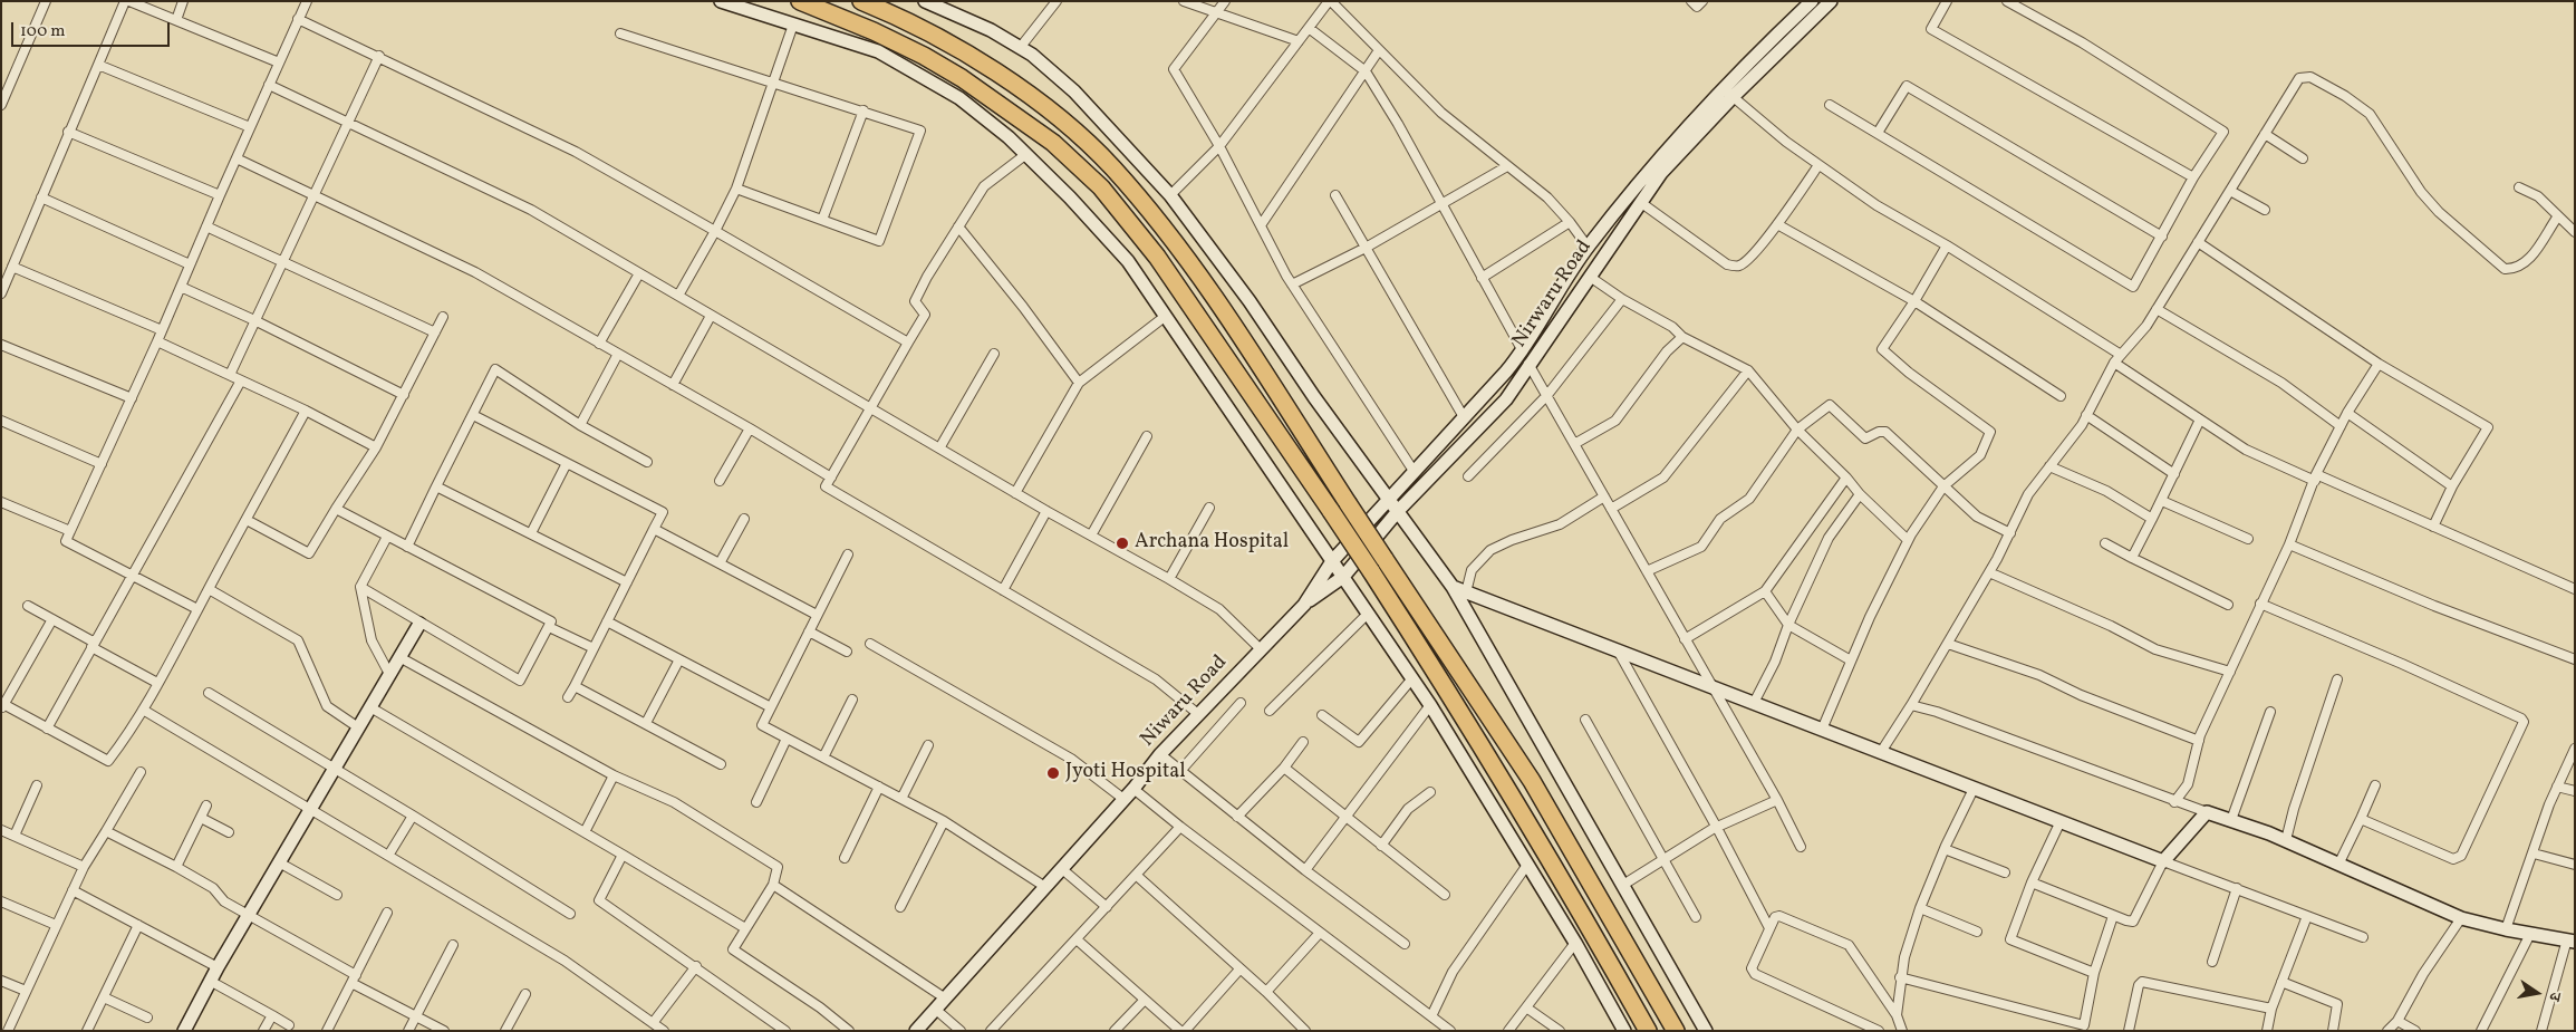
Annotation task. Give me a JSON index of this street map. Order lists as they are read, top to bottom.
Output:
{
  "streets": {
    "street": ["Nirwaru Road", "Niwaru Road"]
  },
  "crossings": [
    ["Nirwaru Road", "Niwaru Road"]
  ],
  "places": ["Archana Hospital", "Jyoti Hospital"],
  "scale_bar": "100 m",
  "north": "right"
}
